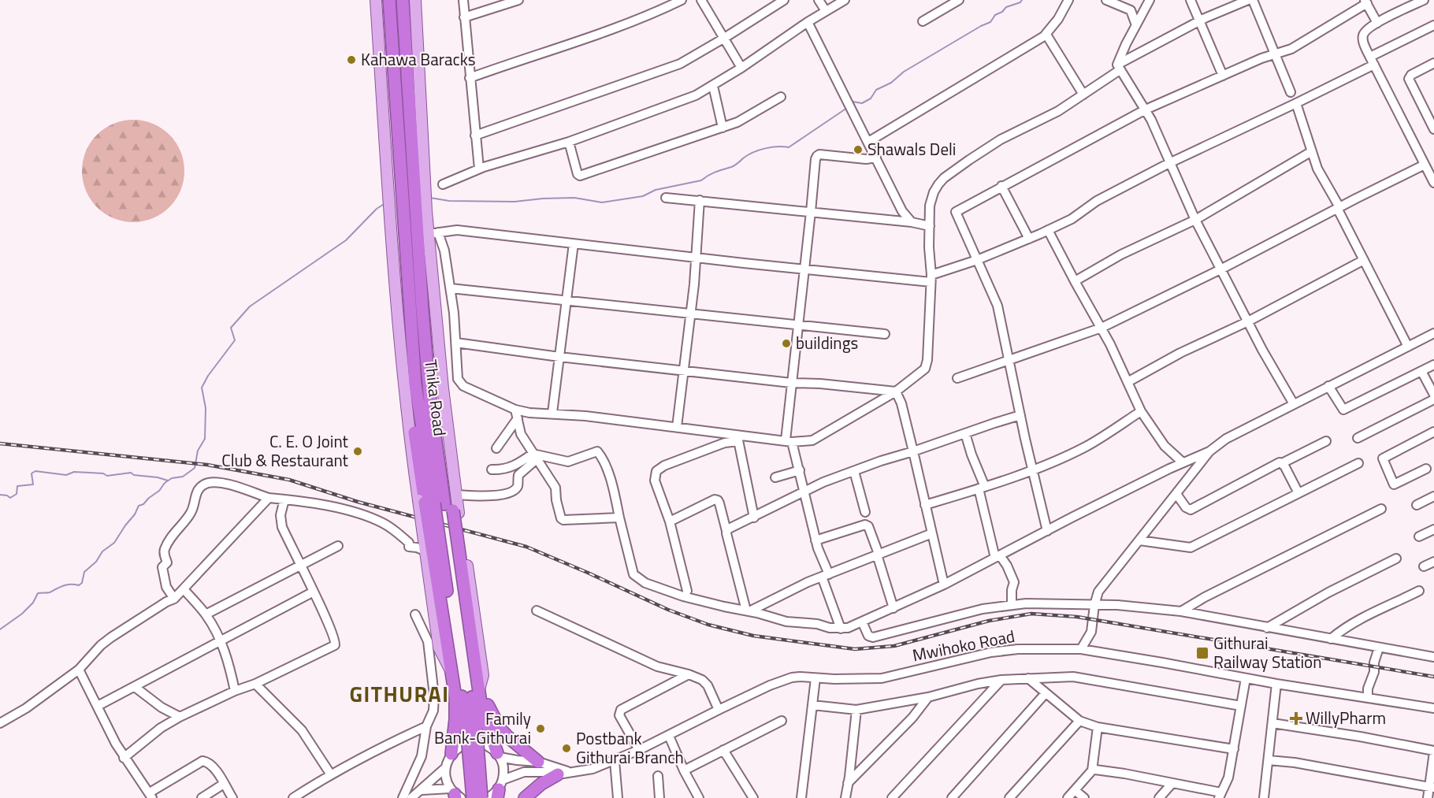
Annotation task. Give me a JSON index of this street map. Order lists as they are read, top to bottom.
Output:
{
  "streets": {
    "highway": ["Thika Road"],
    "street": ["Mwihoko Road"]
  },
  "districts": ["GITHURAI"],
  "places": {
    "other": [
      "Kahawa Baracks",
      "Shawals Deli",
      "buildings",
      "C. E. O Joint Club & Restaurant",
      "Family Bank-Githurai",
      "Postbank Githurai Branch"
    ],
    "transit": ["Githurai Railway Station"],
    "health": ["WillyPharm"]
  }
}
